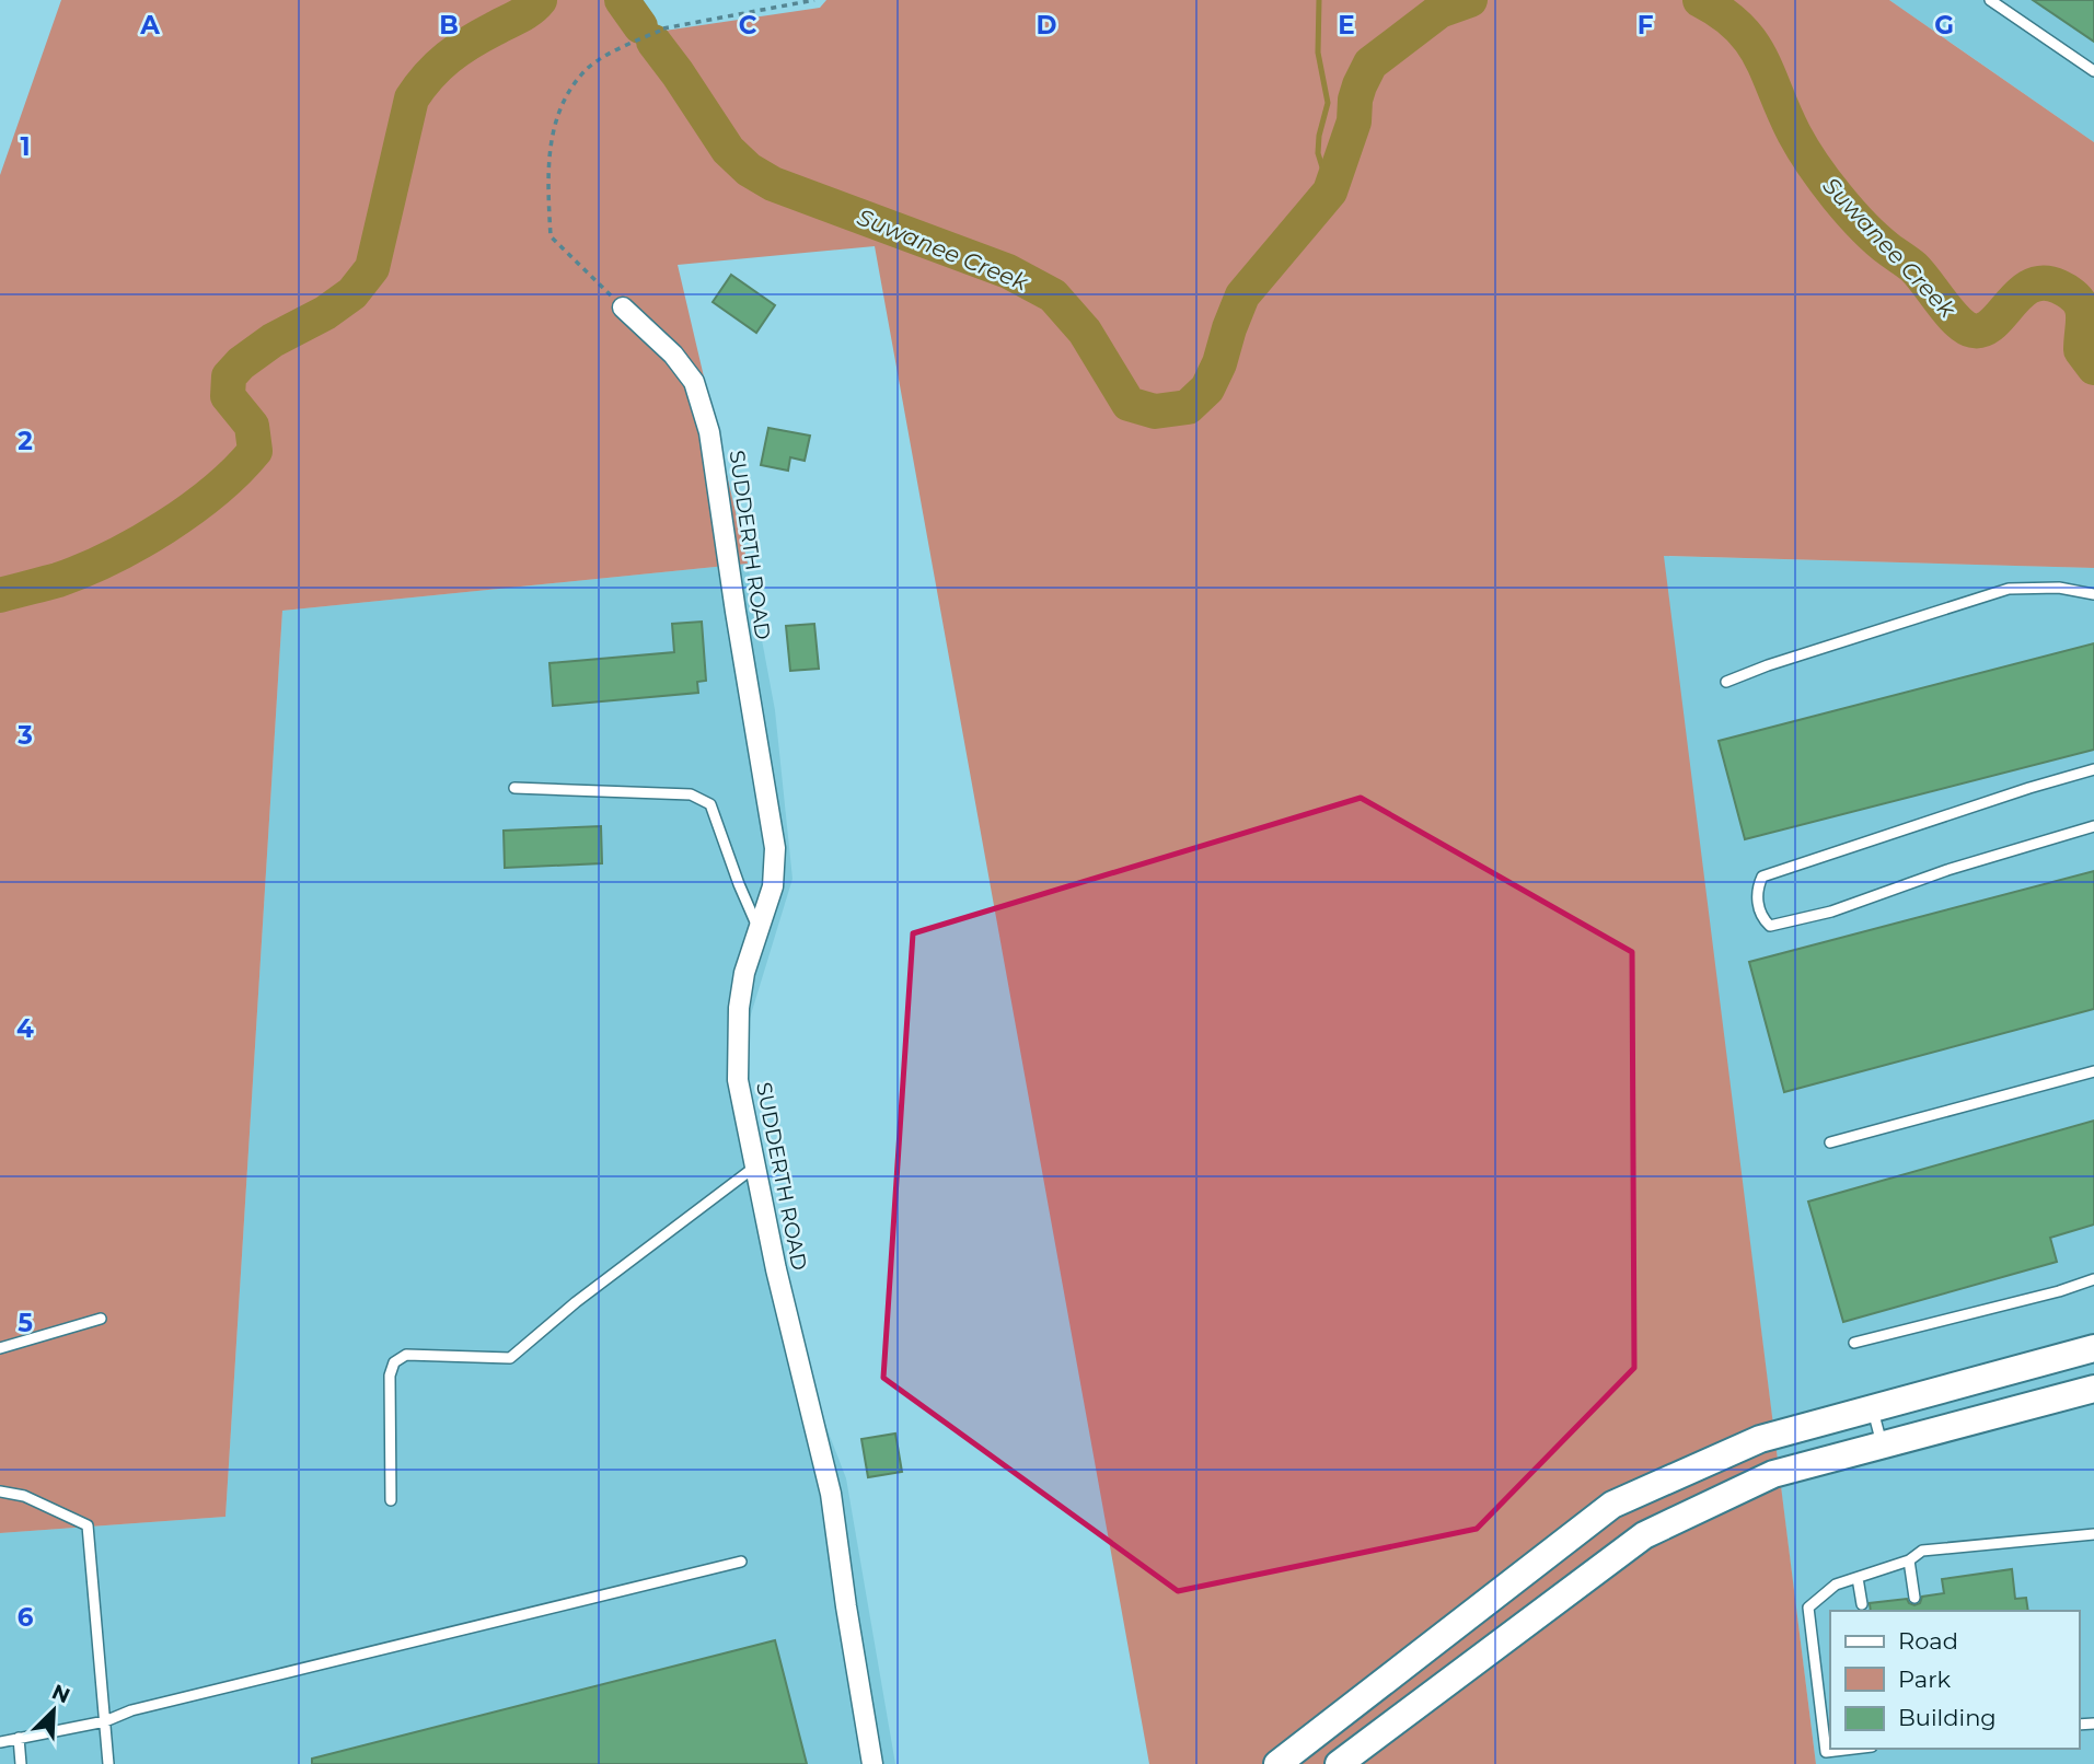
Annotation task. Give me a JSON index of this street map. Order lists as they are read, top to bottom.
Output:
{
  "streets": {
    "street": ["SUDDERTH ROAD"]
  },
  "water": ["Suwanee Creek"],
  "legend": ["Road", "Park", "Building"],
  "north": "top right",
  "grid": {
    "columns": [
      "A",
      "B",
      "C",
      "D",
      "E",
      "F",
      "G"
    ],
    "rows": [
      "1",
      "2",
      "3",
      "4",
      "5",
      "6"
    ]
  }
}
